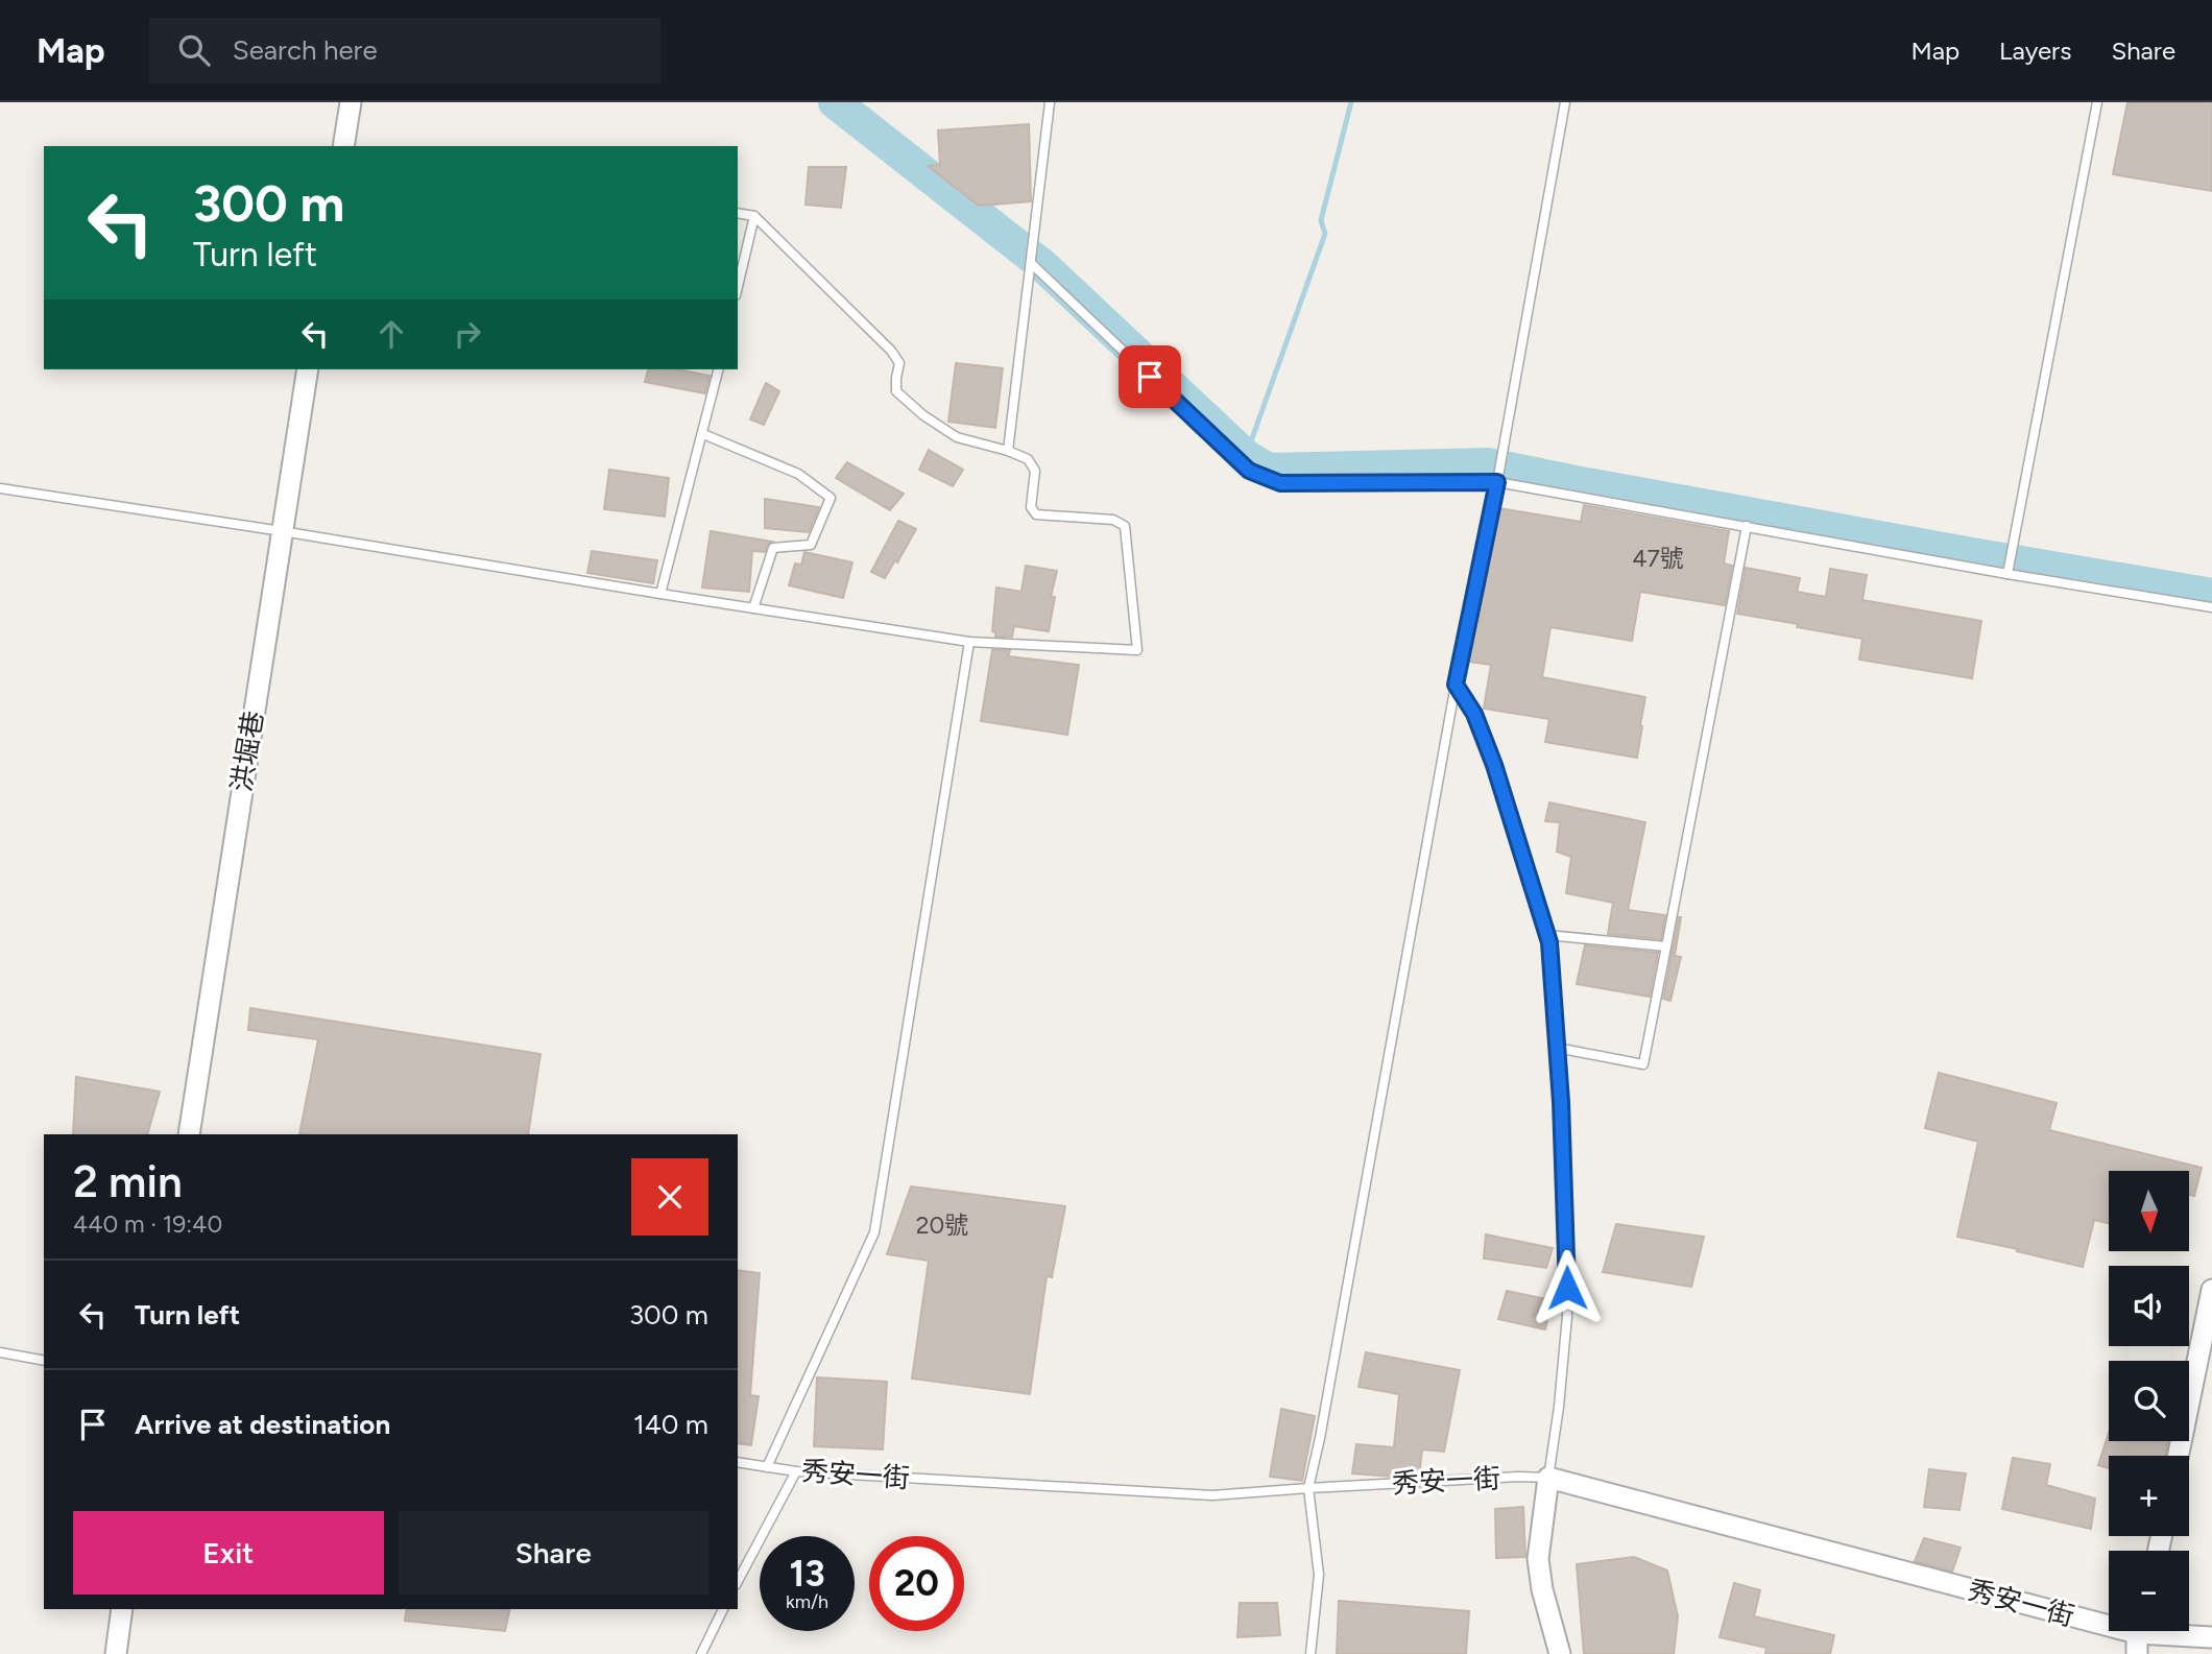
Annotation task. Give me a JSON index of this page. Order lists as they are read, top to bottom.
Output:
{
  "streets": {
    "street": ["洪堀巷", "秀安一街"]
  },
  "house_numbers": ["47號", "20號"],
  "north": "bottom",
  "page": {
    "header": "Map",
    "search": "Search here",
    "nav": ["Map", "Layers", "Share"],
    "turn": ["300 m", "Turn left"],
    "heading": ["2 min", "440 m · 19:40"],
    "map_buttons": ["+", "−"],
    "list": [
      {
        "name": "Turn left",
        "value": "300 m"
      },
      {
        "name": "Arrive at destination",
        "value": "140 m"
      }
    ],
    "buttons": ["Exit", "Share"],
    "speed": "13 km/h",
    "limit": "20"
  }
}
